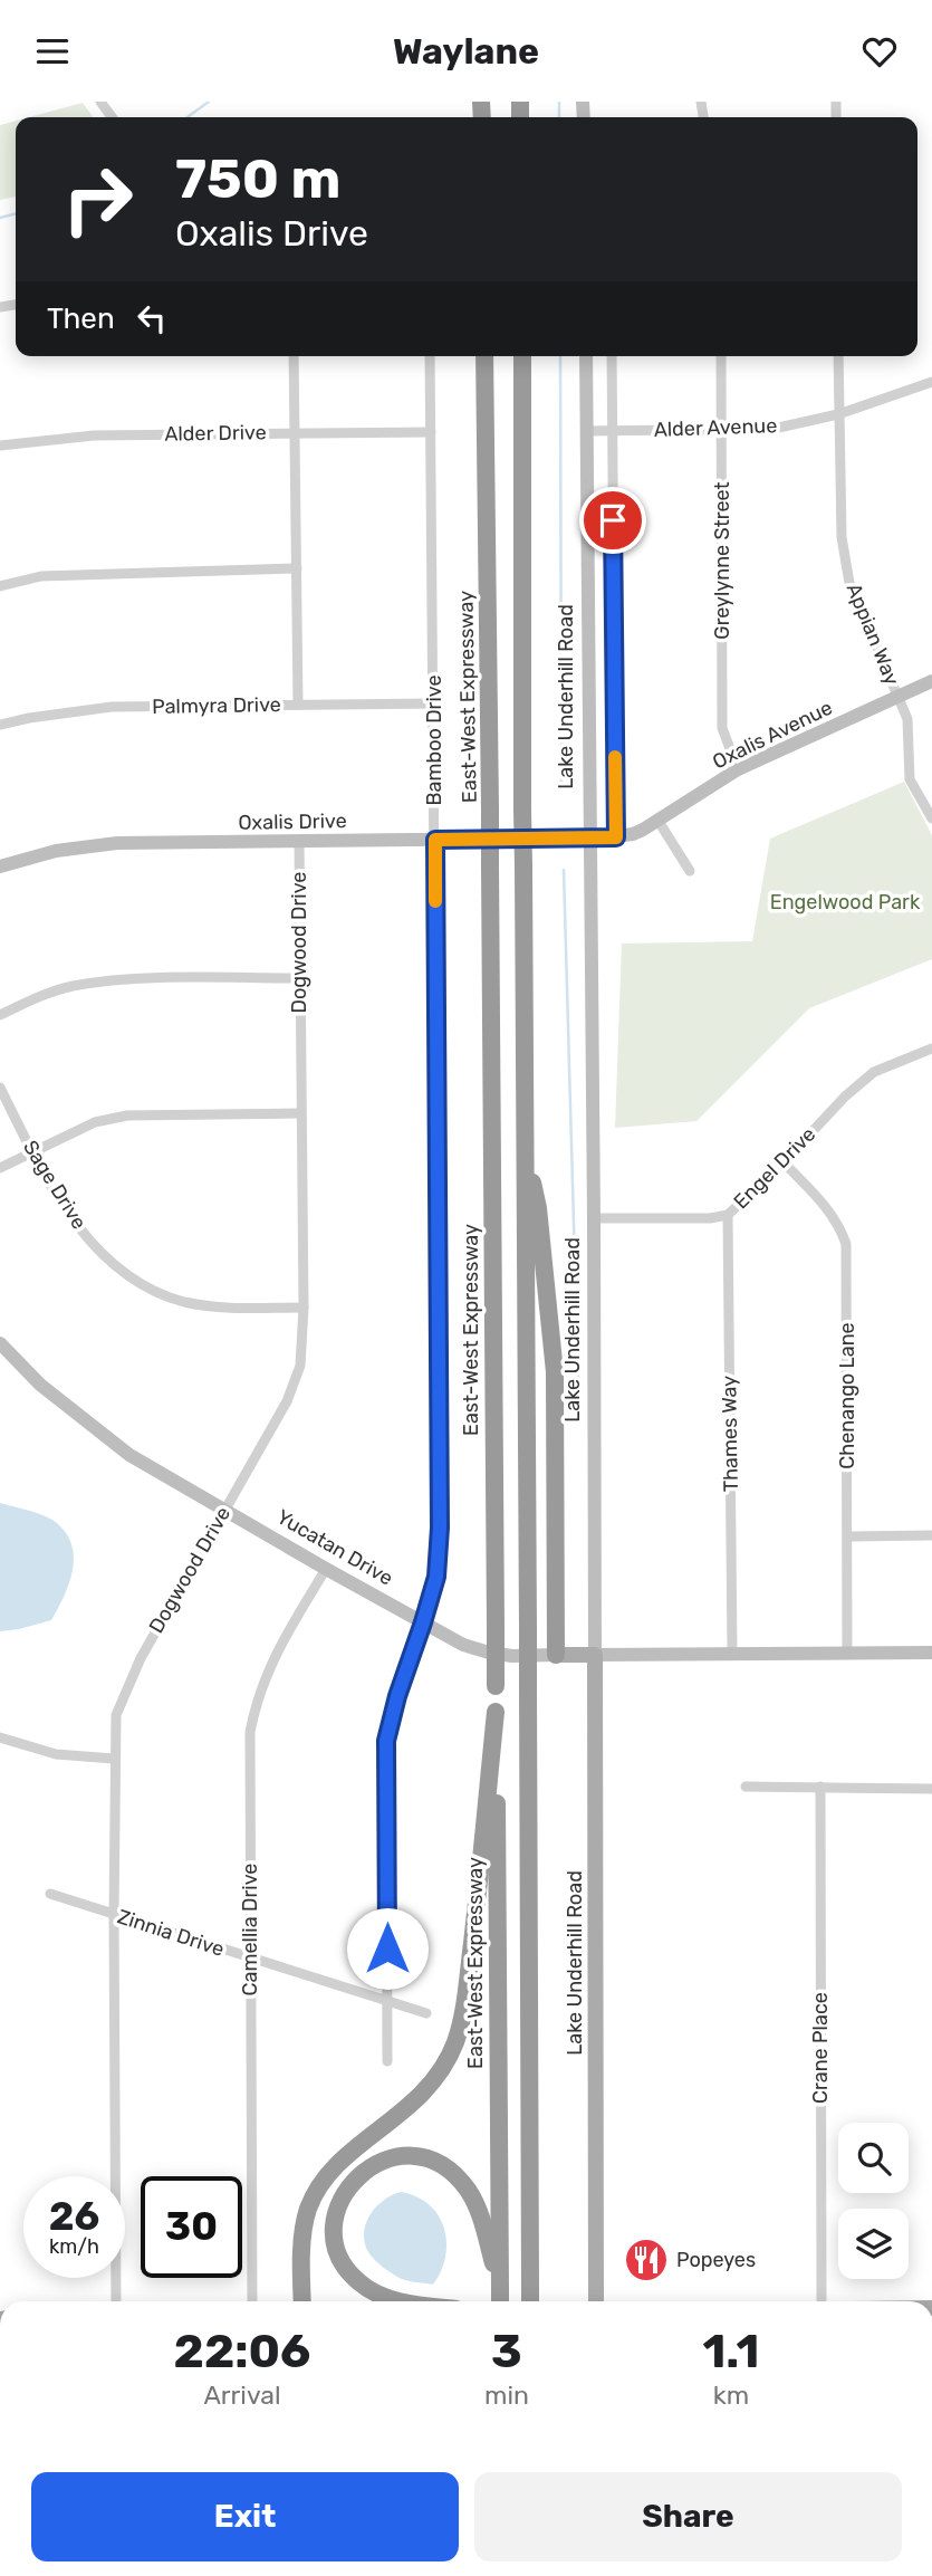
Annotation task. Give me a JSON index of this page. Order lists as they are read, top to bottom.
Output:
{
  "streets": {
    "highway": ["East-West Expressway"],
    "main road": ["Lake Underhill Road", "Yucatan Drive"],
    "street": [
      "Alder Avenue",
      "Alder Drive",
      "Greylynne Street",
      "Appian Way",
      "Palmyra Drive",
      "Oxalis Avenue",
      "Bamboo Drive",
      "Oxalis Drive",
      "Dogwood Drive",
      "Engel Drive",
      "Sage Drive",
      "Chenango Lane",
      "Thames Way",
      "Camellia Drive",
      "Zinnia Drive",
      "Crane Place"
    ]
  },
  "crossings": [
    ["Alder Avenue", "Greylynne Street"],
    ["Alder Avenue", "Appian Way"],
    ["Alder Avenue", "Lake Underhill Road"],
    ["Alder Drive", "Bamboo Drive"],
    ["Greylynne Street", "Oxalis Avenue"],
    ["Appian Way", "Oxalis Avenue"],
    ["Lake Underhill Road", "Oxalis Avenue"],
    ["Lake Underhill Road", "Oxalis Drive"],
    ["Lake Underhill Road", "Engel Drive"],
    ["Lake Underhill Road", "Yucatan Drive"],
    ["Palmyra Drive", "Bamboo Drive"],
    ["Oxalis Avenue", "Oxalis Drive"],
    ["Bamboo Drive", "Oxalis Drive"],
    ["Bamboo Drive", "Yucatan Drive"],
    ["Bamboo Drive", "Zinnia Drive"],
    ["Oxalis Drive", "Dogwood Drive"],
    ["Dogwood Drive", "Sage Drive"],
    ["Dogwood Drive", "Yucatan Drive"],
    ["Dogwood Drive", "Zinnia Drive"],
    ["Engel Drive", "Chenango Lane"],
    ["Engel Drive", "Thames Way"],
    ["Chenango Lane", "Yucatan Drive"],
    ["Thames Way", "Yucatan Drive"],
    ["Yucatan Drive", "Camellia Drive"],
    ["Camellia Drive", "Zinnia Drive"]
  ],
  "parks": ["Engelwood Park"],
  "places": {
    "restaurant": ["Popeyes"]
  },
  "page": {
    "header": "Waylane",
    "turn": ["750 m", "Oxalis Drive"],
    "then": "Then",
    "speed": "26 km/h",
    "limit": "30",
    "eta": [
      "22:06",
      "Arrival",
      "3",
      "min",
      "1.1",
      "km"
    ],
    "buttons": ["Exit", "Share"]
  }
}
